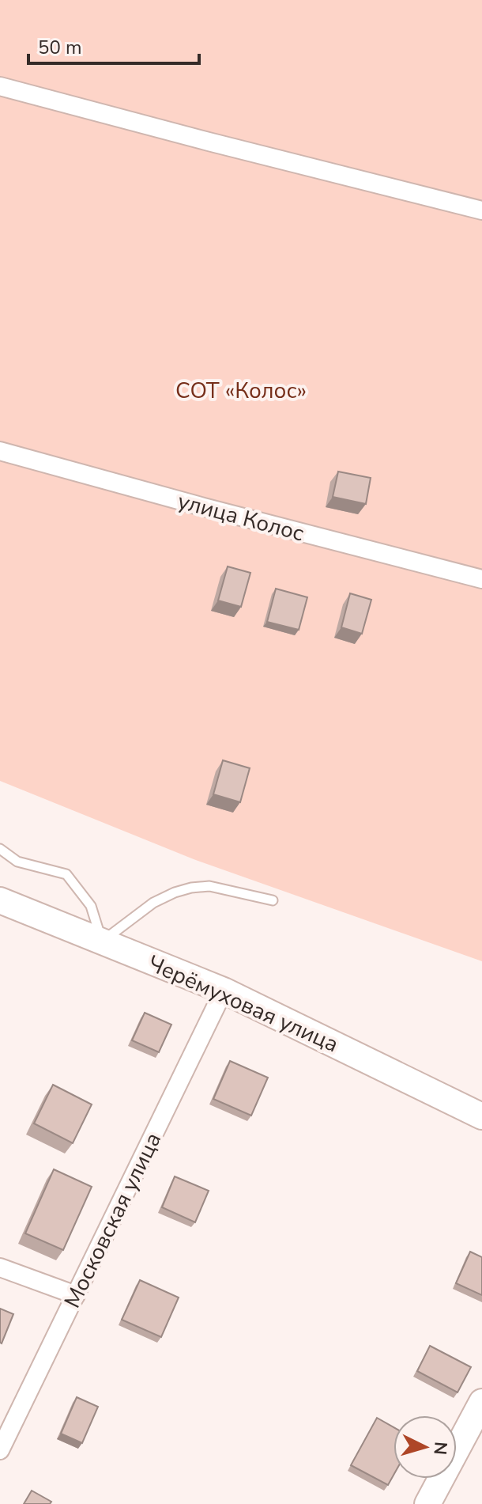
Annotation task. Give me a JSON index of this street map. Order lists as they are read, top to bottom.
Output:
{
  "streets": {
    "street": ["улица Колос", "Черёмуховая улица", "Московская улица"]
  },
  "crossings": [
    ["Черёмуховая улица", "Московская улица"]
  ],
  "parks": ["СОТ «Колос»"],
  "scale_bar": "50 m",
  "north": "right"
}
